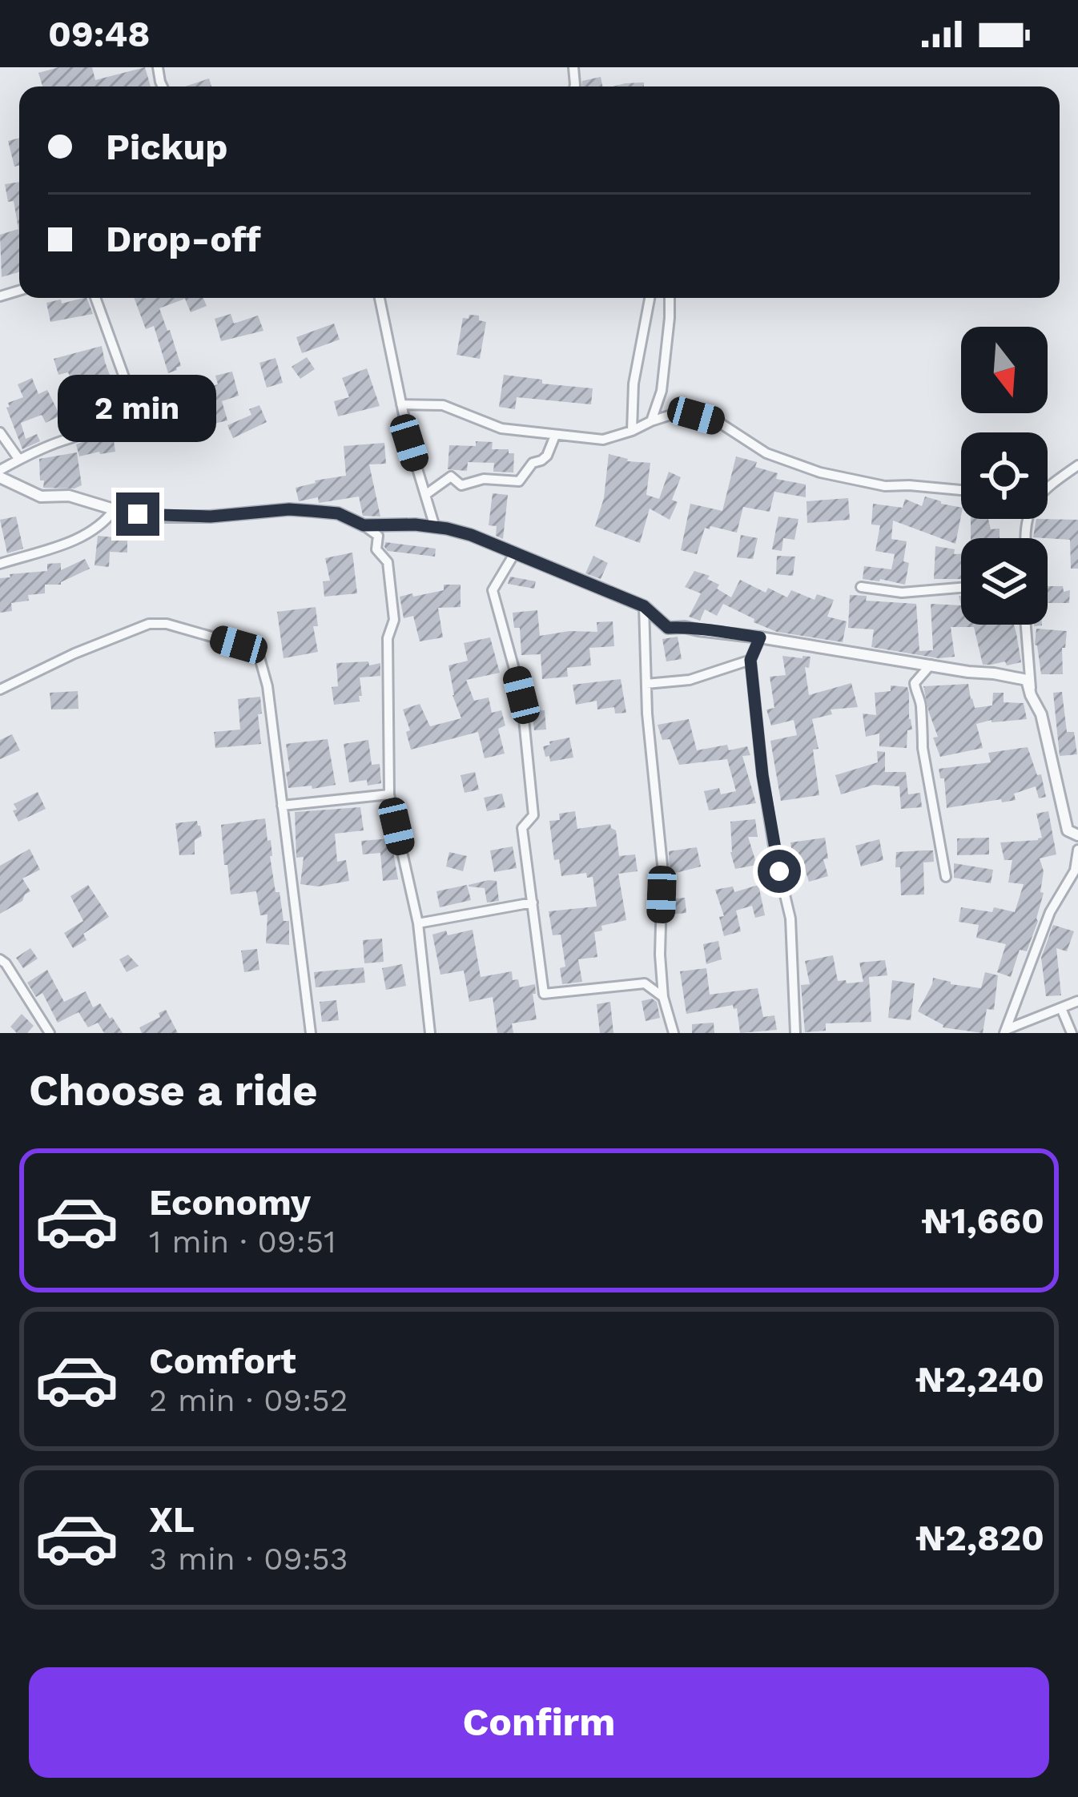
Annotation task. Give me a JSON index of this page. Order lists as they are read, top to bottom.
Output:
{
  "north": "bottom",
  "page": {
    "status": "09:48",
    "banner": ["Pickup", "Drop-off"],
    "bubble": "2 min",
    "heading": "Choose a ride",
    "list": [
      {
        "name": "Economy",
        "note": "1 min · 09:51",
        "value": "₦1,660"
      },
      {
        "name": "Comfort",
        "note": "2 min · 09:52",
        "value": "₦2,240"
      },
      {
        "name": "XL",
        "note": "3 min · 09:53",
        "value": "₦2,820"
      }
    ],
    "buttons": "Confirm"
  }
}
